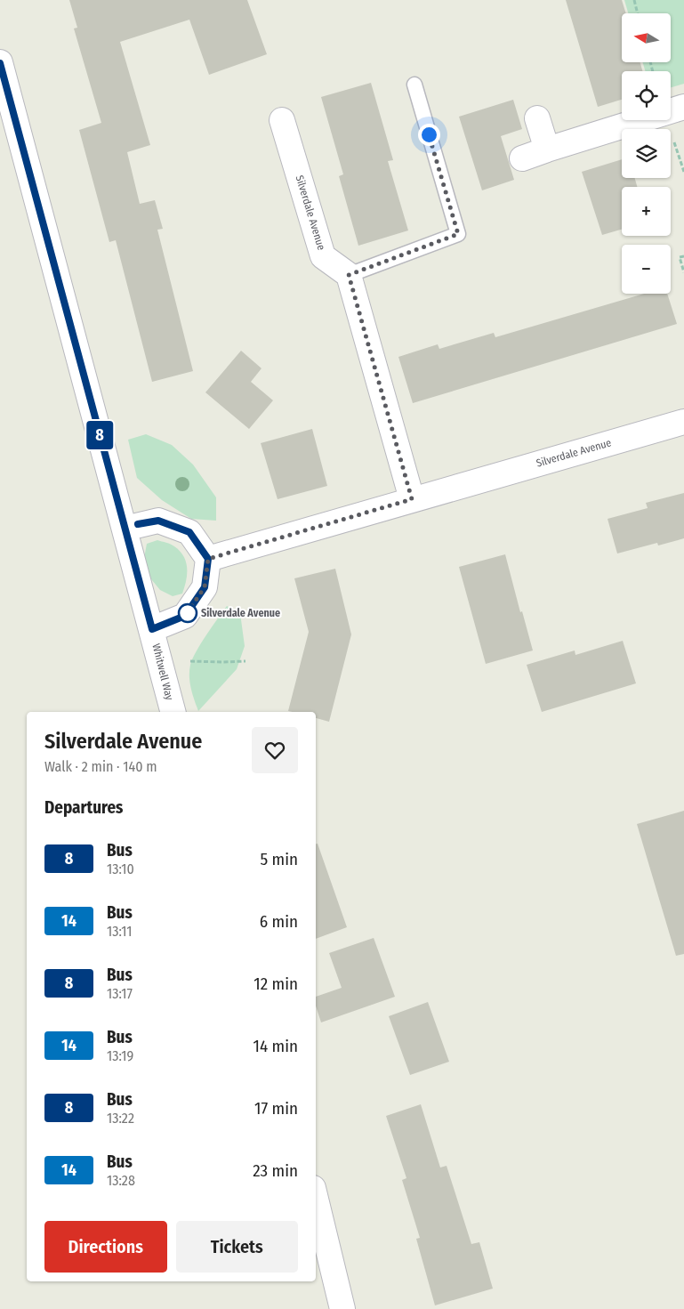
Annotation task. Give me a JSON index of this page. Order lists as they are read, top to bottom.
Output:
{
  "streets": {
    "street": ["Silverdale Avenue", "Whitwell Way"]
  },
  "crossings": [
    ["Silverdale Avenue", "Whitwell Way"]
  ],
  "places": ["Silverdale Avenue"],
  "lines": ["bus line 8"],
  "north": "left",
  "page": {
    "on_map": "8",
    "map_buttons": ["+", "−"],
    "heading": [
      ["Silverdale Avenue", "Walk · 2 min · 140 m"],
      "Departures"
    ],
    "list": [
      {
        "mark": "8",
        "name": "Bus",
        "note": "13:10",
        "value": "5 min"
      },
      {
        "mark": "14",
        "name": "Bus",
        "note": "13:11",
        "value": "6 min"
      },
      {
        "mark": "8",
        "name": "Bus",
        "note": "13:17",
        "value": "12 min"
      },
      {
        "mark": "14",
        "name": "Bus",
        "note": "13:19",
        "value": "14 min"
      },
      {
        "mark": "8",
        "name": "Bus",
        "note": "13:22",
        "value": "17 min"
      },
      {
        "mark": "14",
        "name": "Bus",
        "note": "13:28",
        "value": "23 min"
      }
    ],
    "buttons": ["Directions", "Tickets"]
  }
}
